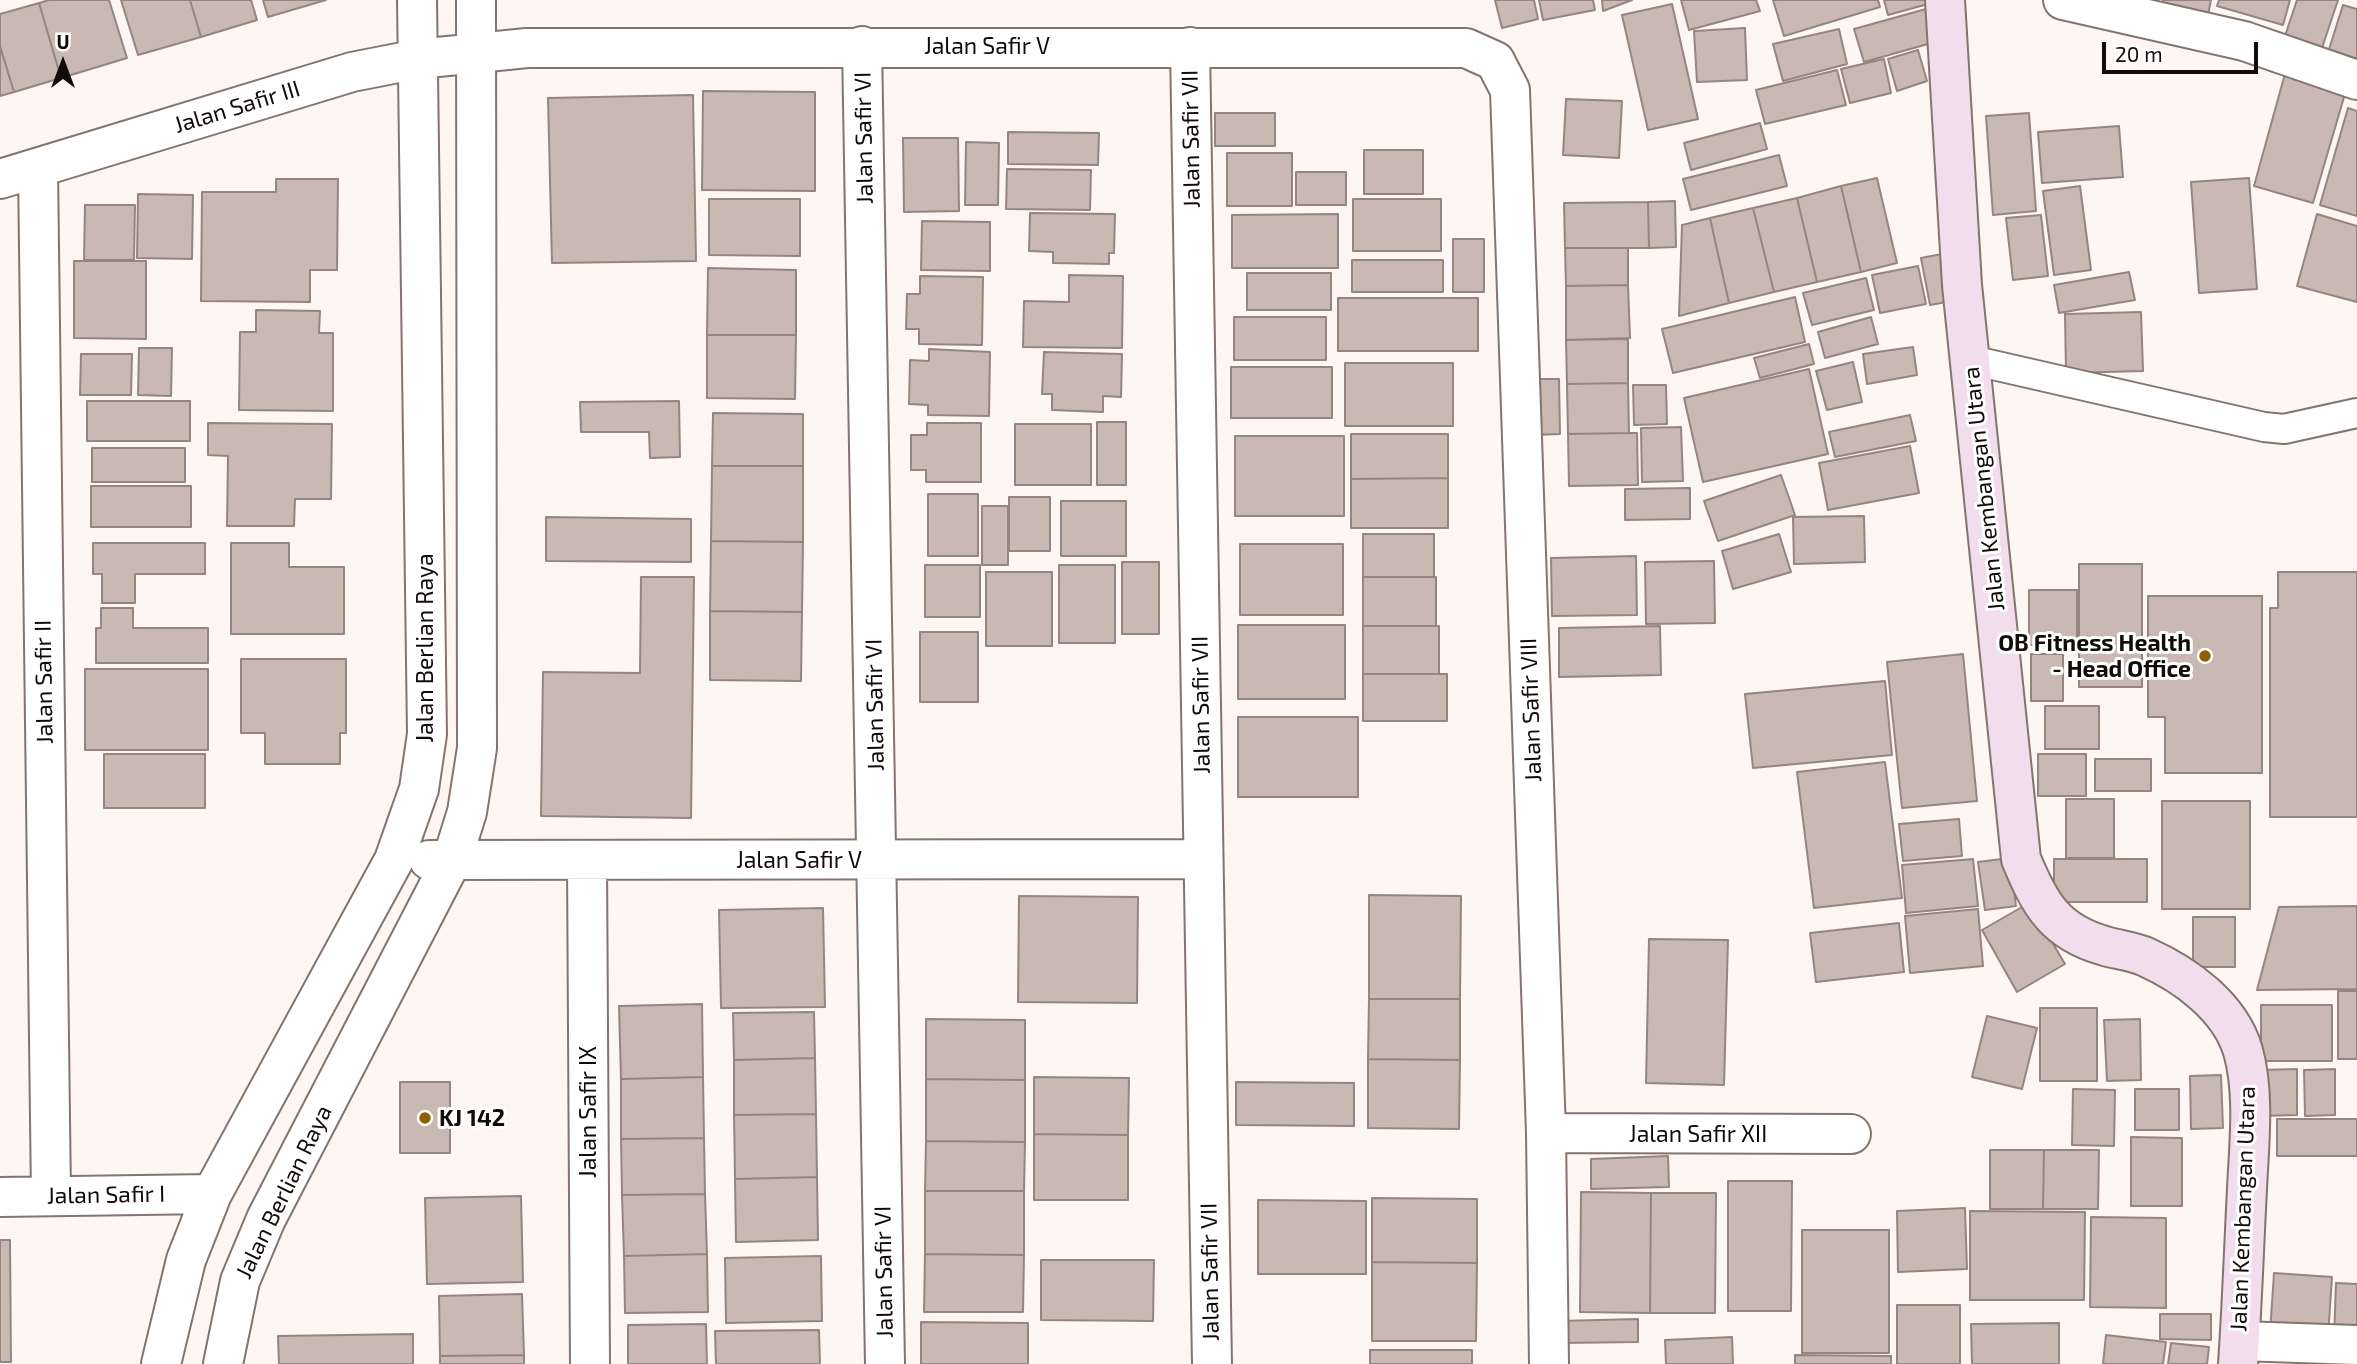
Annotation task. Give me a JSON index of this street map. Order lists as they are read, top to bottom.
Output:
{
  "streets": {
    "street": [
      "Jalan Safir V",
      "Jalan Safir III",
      "Jalan Safir VI",
      "Jalan Safir VII",
      "Jalan Kembangan Utara",
      "Jalan Berlian Raya",
      "Jalan Safir II",
      "Jalan Safir VIII",
      "Jalan Safir IX",
      "Jalan Safir XII",
      "Jalan Safir I"
    ]
  },
  "crossings": [
    ["Jalan Safir V", "Jalan Safir III"],
    ["Jalan Safir V", "Jalan Safir VI"],
    ["Jalan Safir V", "Jalan Safir VII"],
    ["Jalan Safir V", "Jalan Berlian Raya"],
    ["Jalan Safir V", "Jalan Safir VIII"],
    ["Jalan Safir V", "Jalan Safir IX"],
    ["Jalan Safir III", "Jalan Berlian Raya"],
    ["Jalan Safir III", "Jalan Safir II"],
    ["Jalan Berlian Raya", "Jalan Safir I"],
    ["Jalan Safir II", "Jalan Safir I"],
    ["Jalan Safir VIII", "Jalan Safir XII"]
  ],
  "places": ["OB Fitness Health - Head Office", "KJ 142"],
  "scale_bar": "20 m",
  "north": "top"
}
